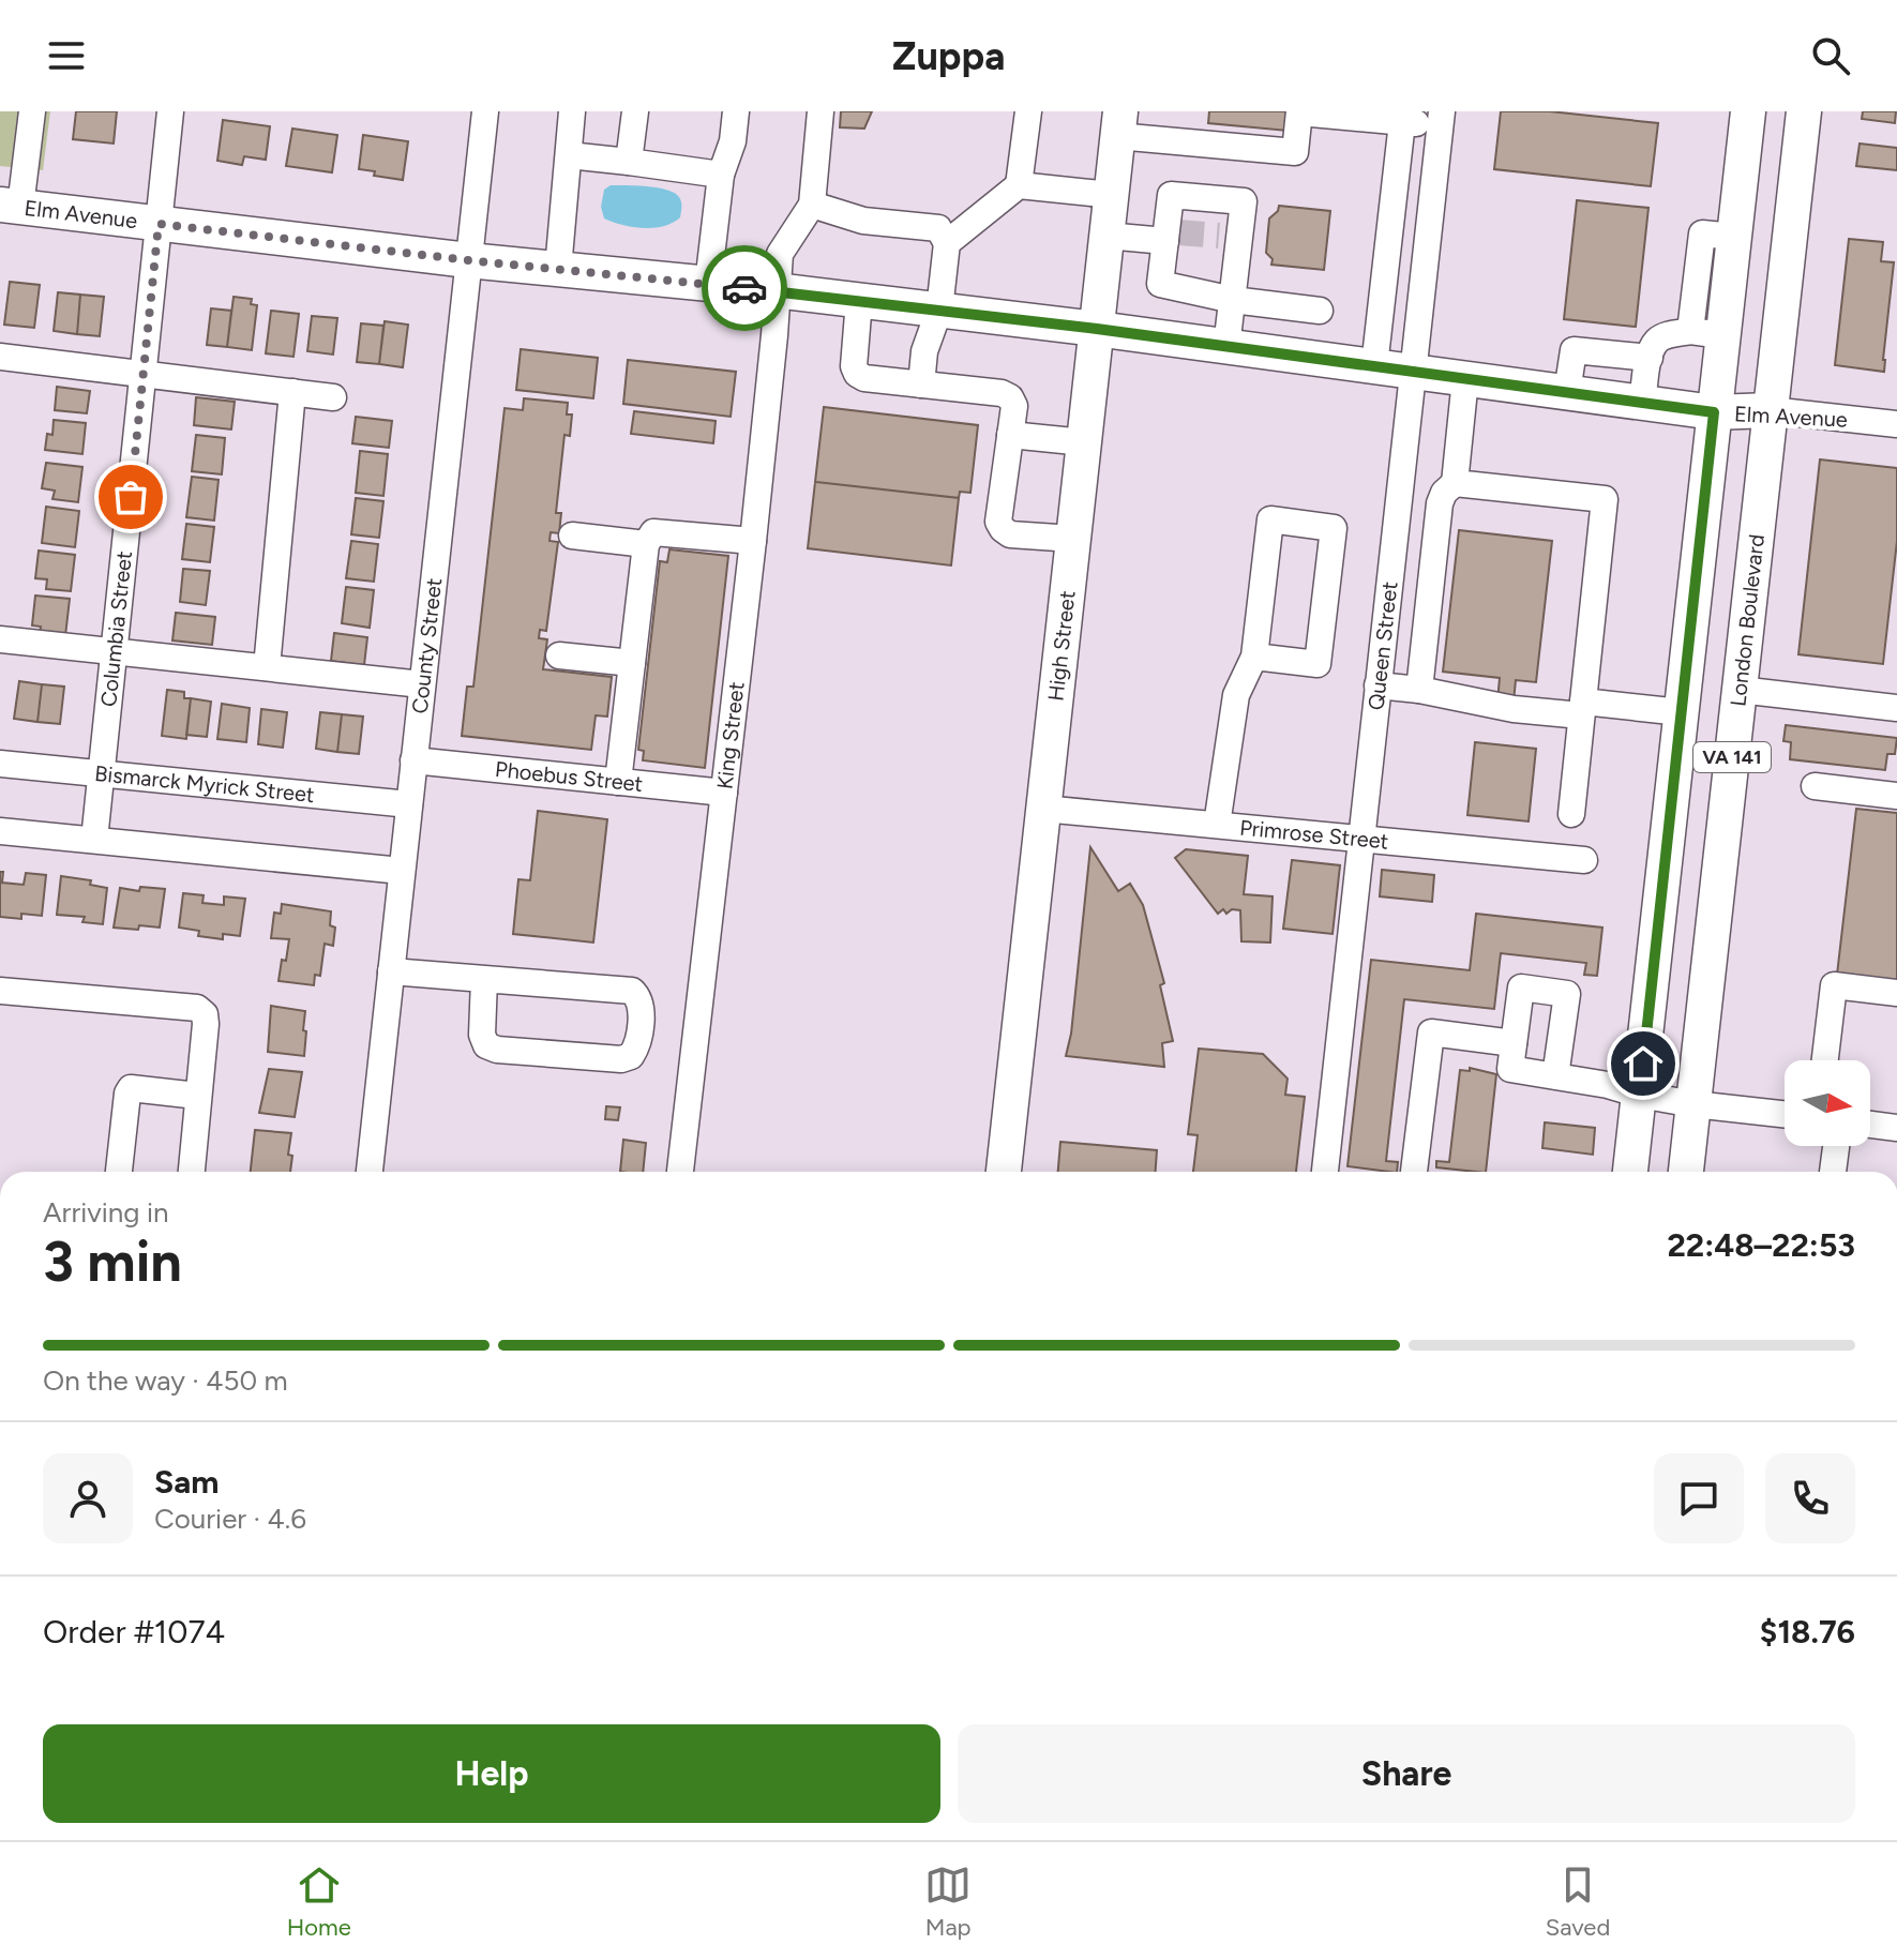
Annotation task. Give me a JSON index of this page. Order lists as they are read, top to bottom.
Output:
{
  "streets": {
    "main road": [
      "Elm Avenue",
      "London Boulevard",
      "High Street",
      "VA 141"
    ],
    "street": [
      "Columbia Street",
      "County Street",
      "Queen Street",
      "King Street",
      "Phoebus Street",
      "Bismarck Myrick Street",
      "Primrose Street"
    ]
  },
  "crossings": [
    ["Elm Avenue", "London Boulevard"],
    ["Elm Avenue", "Columbia Street"],
    ["Elm Avenue", "County Street"],
    ["Elm Avenue", "High Street"],
    ["Elm Avenue", "Queen Street"],
    ["Elm Avenue", "King Street"],
    ["Elm Avenue", "VA 141"],
    ["Columbia Street", "Bismarck Myrick Street"],
    ["County Street", "Phoebus Street"],
    ["County Street", "Bismarck Myrick Street"],
    ["High Street", "Primrose Street"],
    ["Queen Street", "Primrose Street"],
    ["King Street", "Phoebus Street"]
  ],
  "north": "right",
  "page": {
    "header": "Zuppa",
    "heading": ["3 min", "Arriving in", "22:48–22:53"],
    "panel": [
      "Sam",
      "Courier · 4.6",
      "Order #1074",
      "$18.76"
    ],
    "bar": "On the way · 450 m",
    "buttons": ["Help", "Share"],
    "tabs": ["Home", "Map", "Saved"]
  }
}
